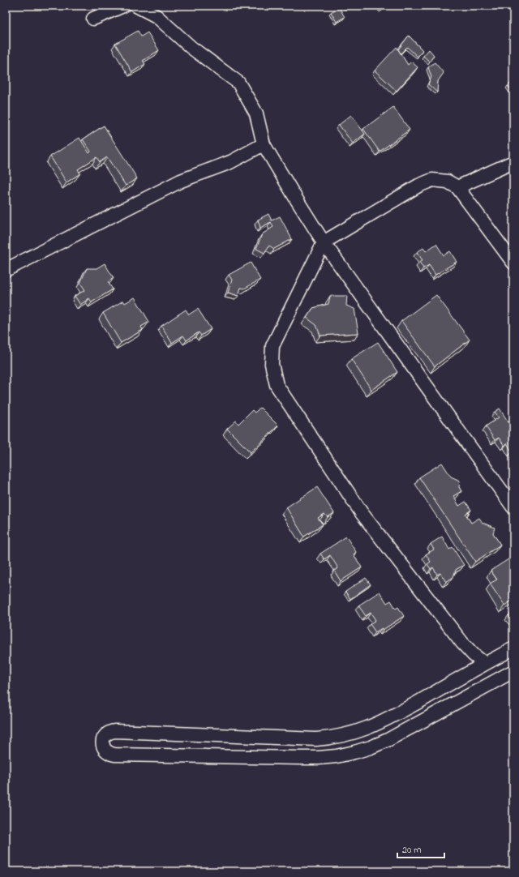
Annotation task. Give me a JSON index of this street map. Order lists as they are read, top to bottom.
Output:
{
  "scale_bar": "20 m"
}
